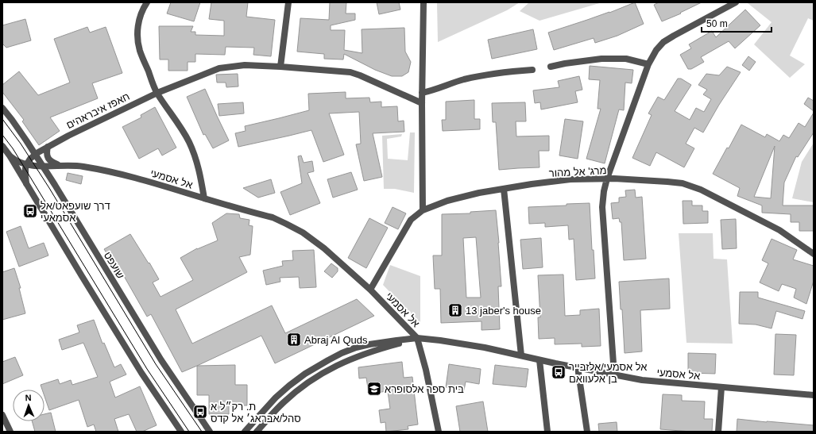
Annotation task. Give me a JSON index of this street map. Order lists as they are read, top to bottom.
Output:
{
  "streets": {
    "street": [
      "חאפז איבראהים",
      "מרג' אל מהור",
      "אל אסמעי",
      "שועפט"
    ]
  },
  "crossings": [
    ["מרג' אל מהור", "אל אסמעי"],
    ["אל אסמעי", "שועפט"]
  ],
  "places": {
    "bus stop": ["דרך שועפאט/אל אסמאעי", "אל אסמעי/אלזבייר בן אלעוואם", "ת. רק״ל א סהל/אבראג׳ אל קדס"],
    "building": ["13 jaber's house", "Abraj Al Quds"],
    "school or university": ["בית ספר אלסופרא"]
  },
  "scale_bar": "50 m",
  "north": "top"
}
